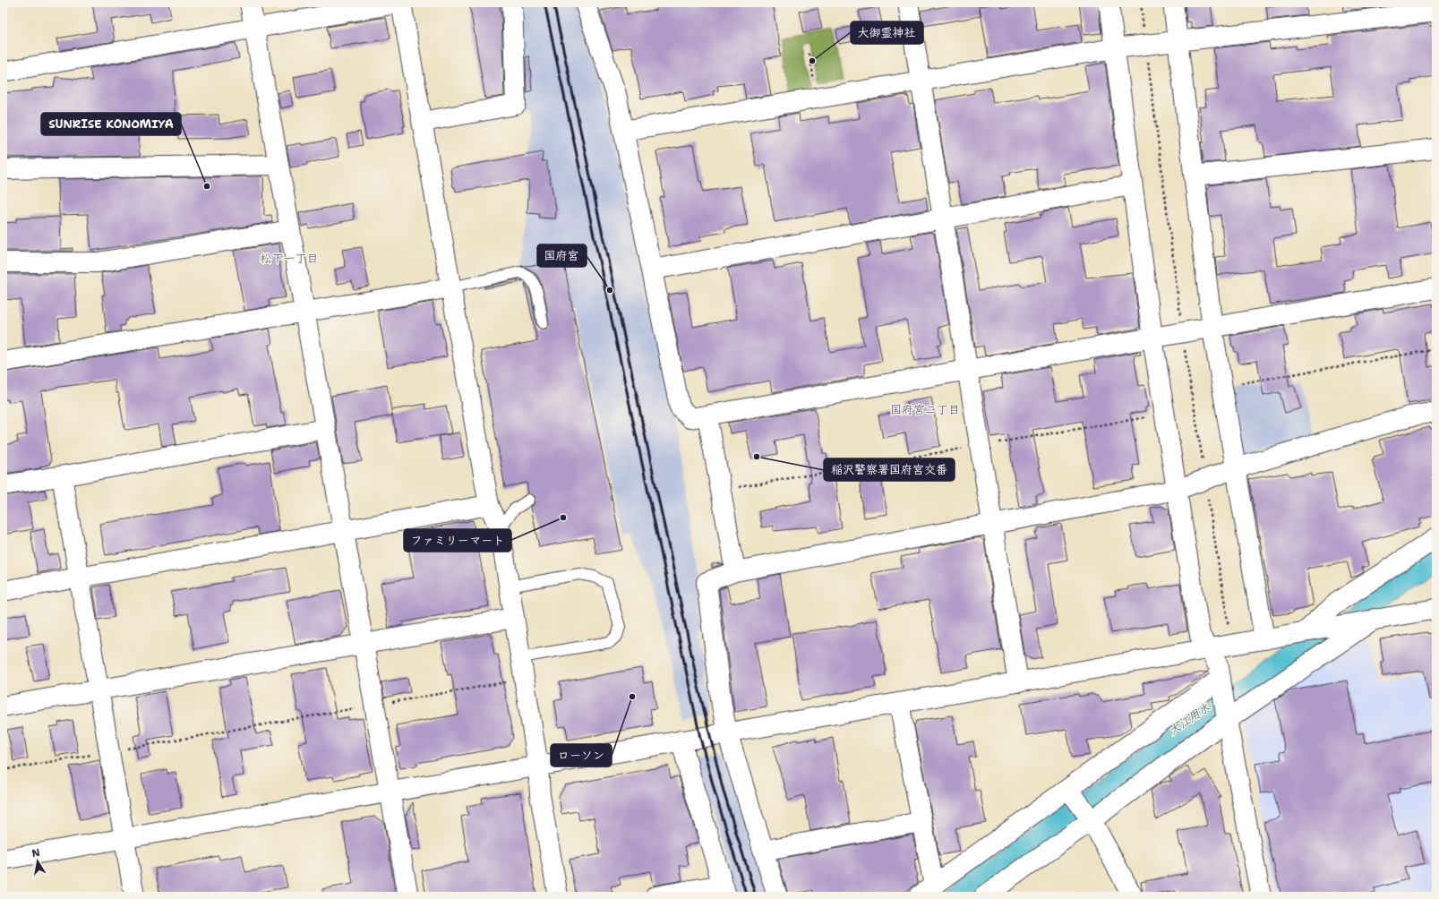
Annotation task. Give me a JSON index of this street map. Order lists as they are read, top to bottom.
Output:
{
  "districts": ["松下一丁目", "国府宮二丁目"],
  "water": ["大江用水"],
  "places": [
    "大御霊神社",
    "SUNRISE KONOMIYA",
    "国府宮",
    "稲沢警察署国府宮交番",
    "ファミリーマート",
    "ローソン"
  ],
  "north": "top"
}
